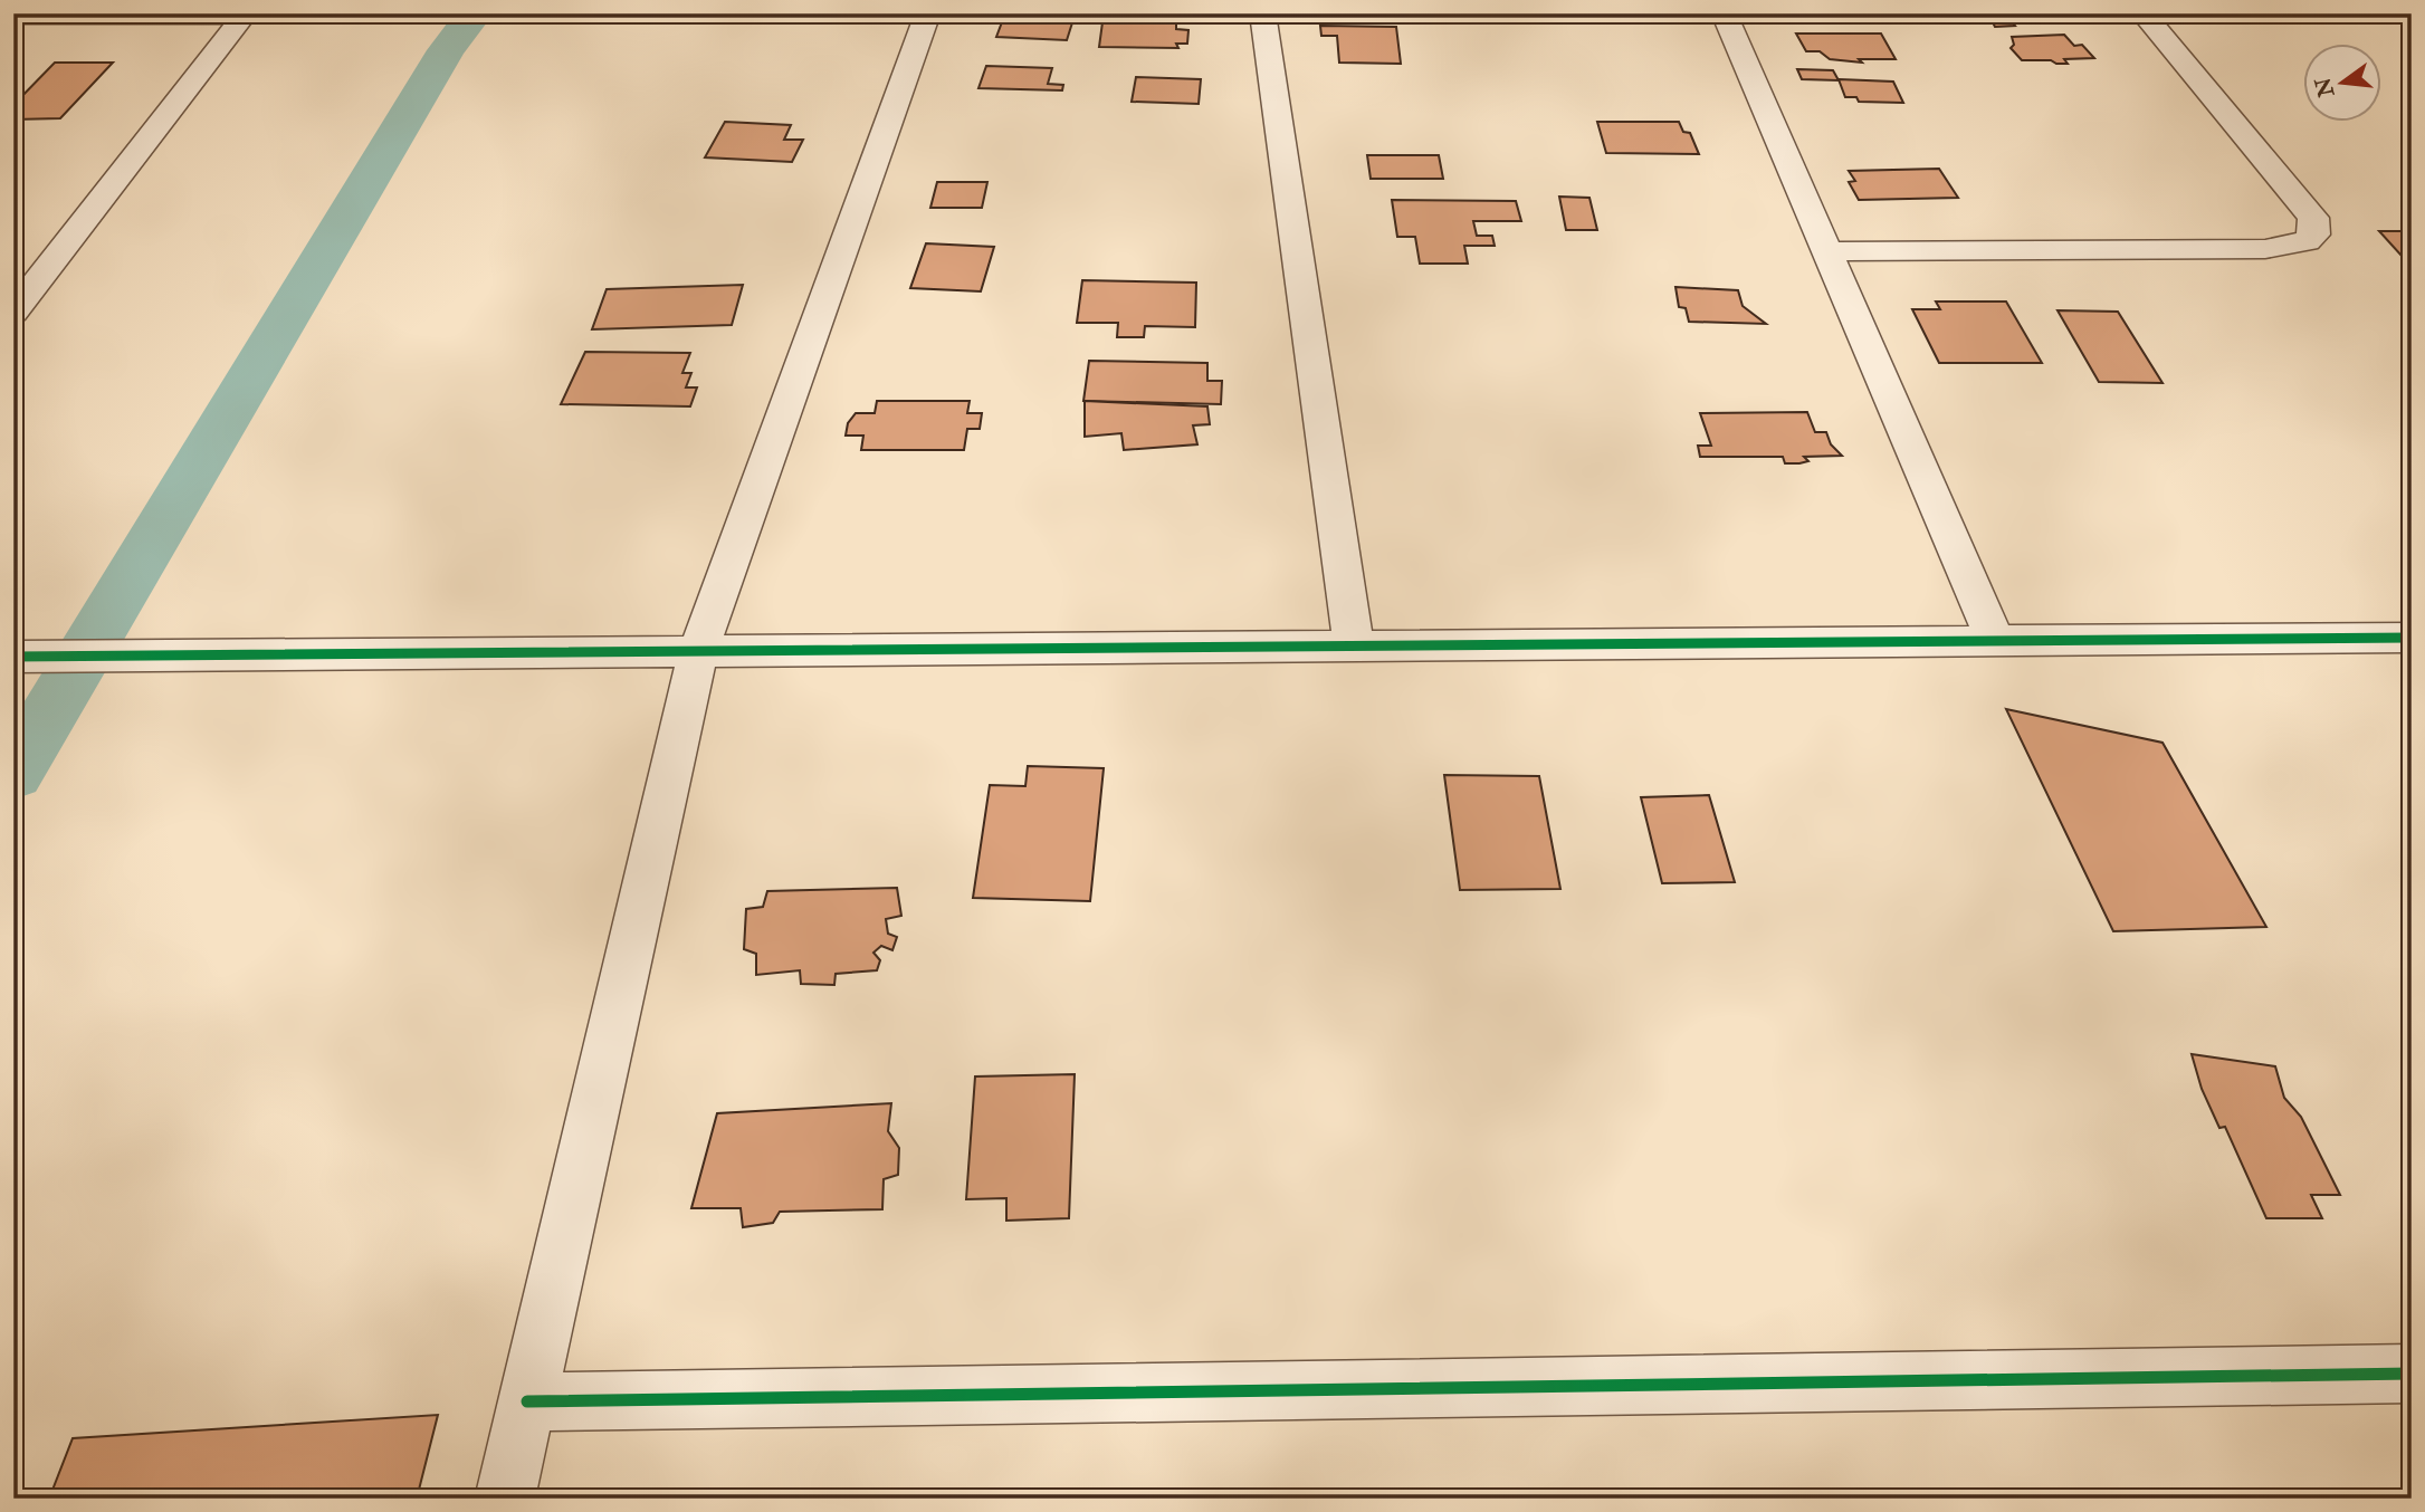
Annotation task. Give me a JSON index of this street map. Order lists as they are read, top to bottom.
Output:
{
  "north": "left"
}
